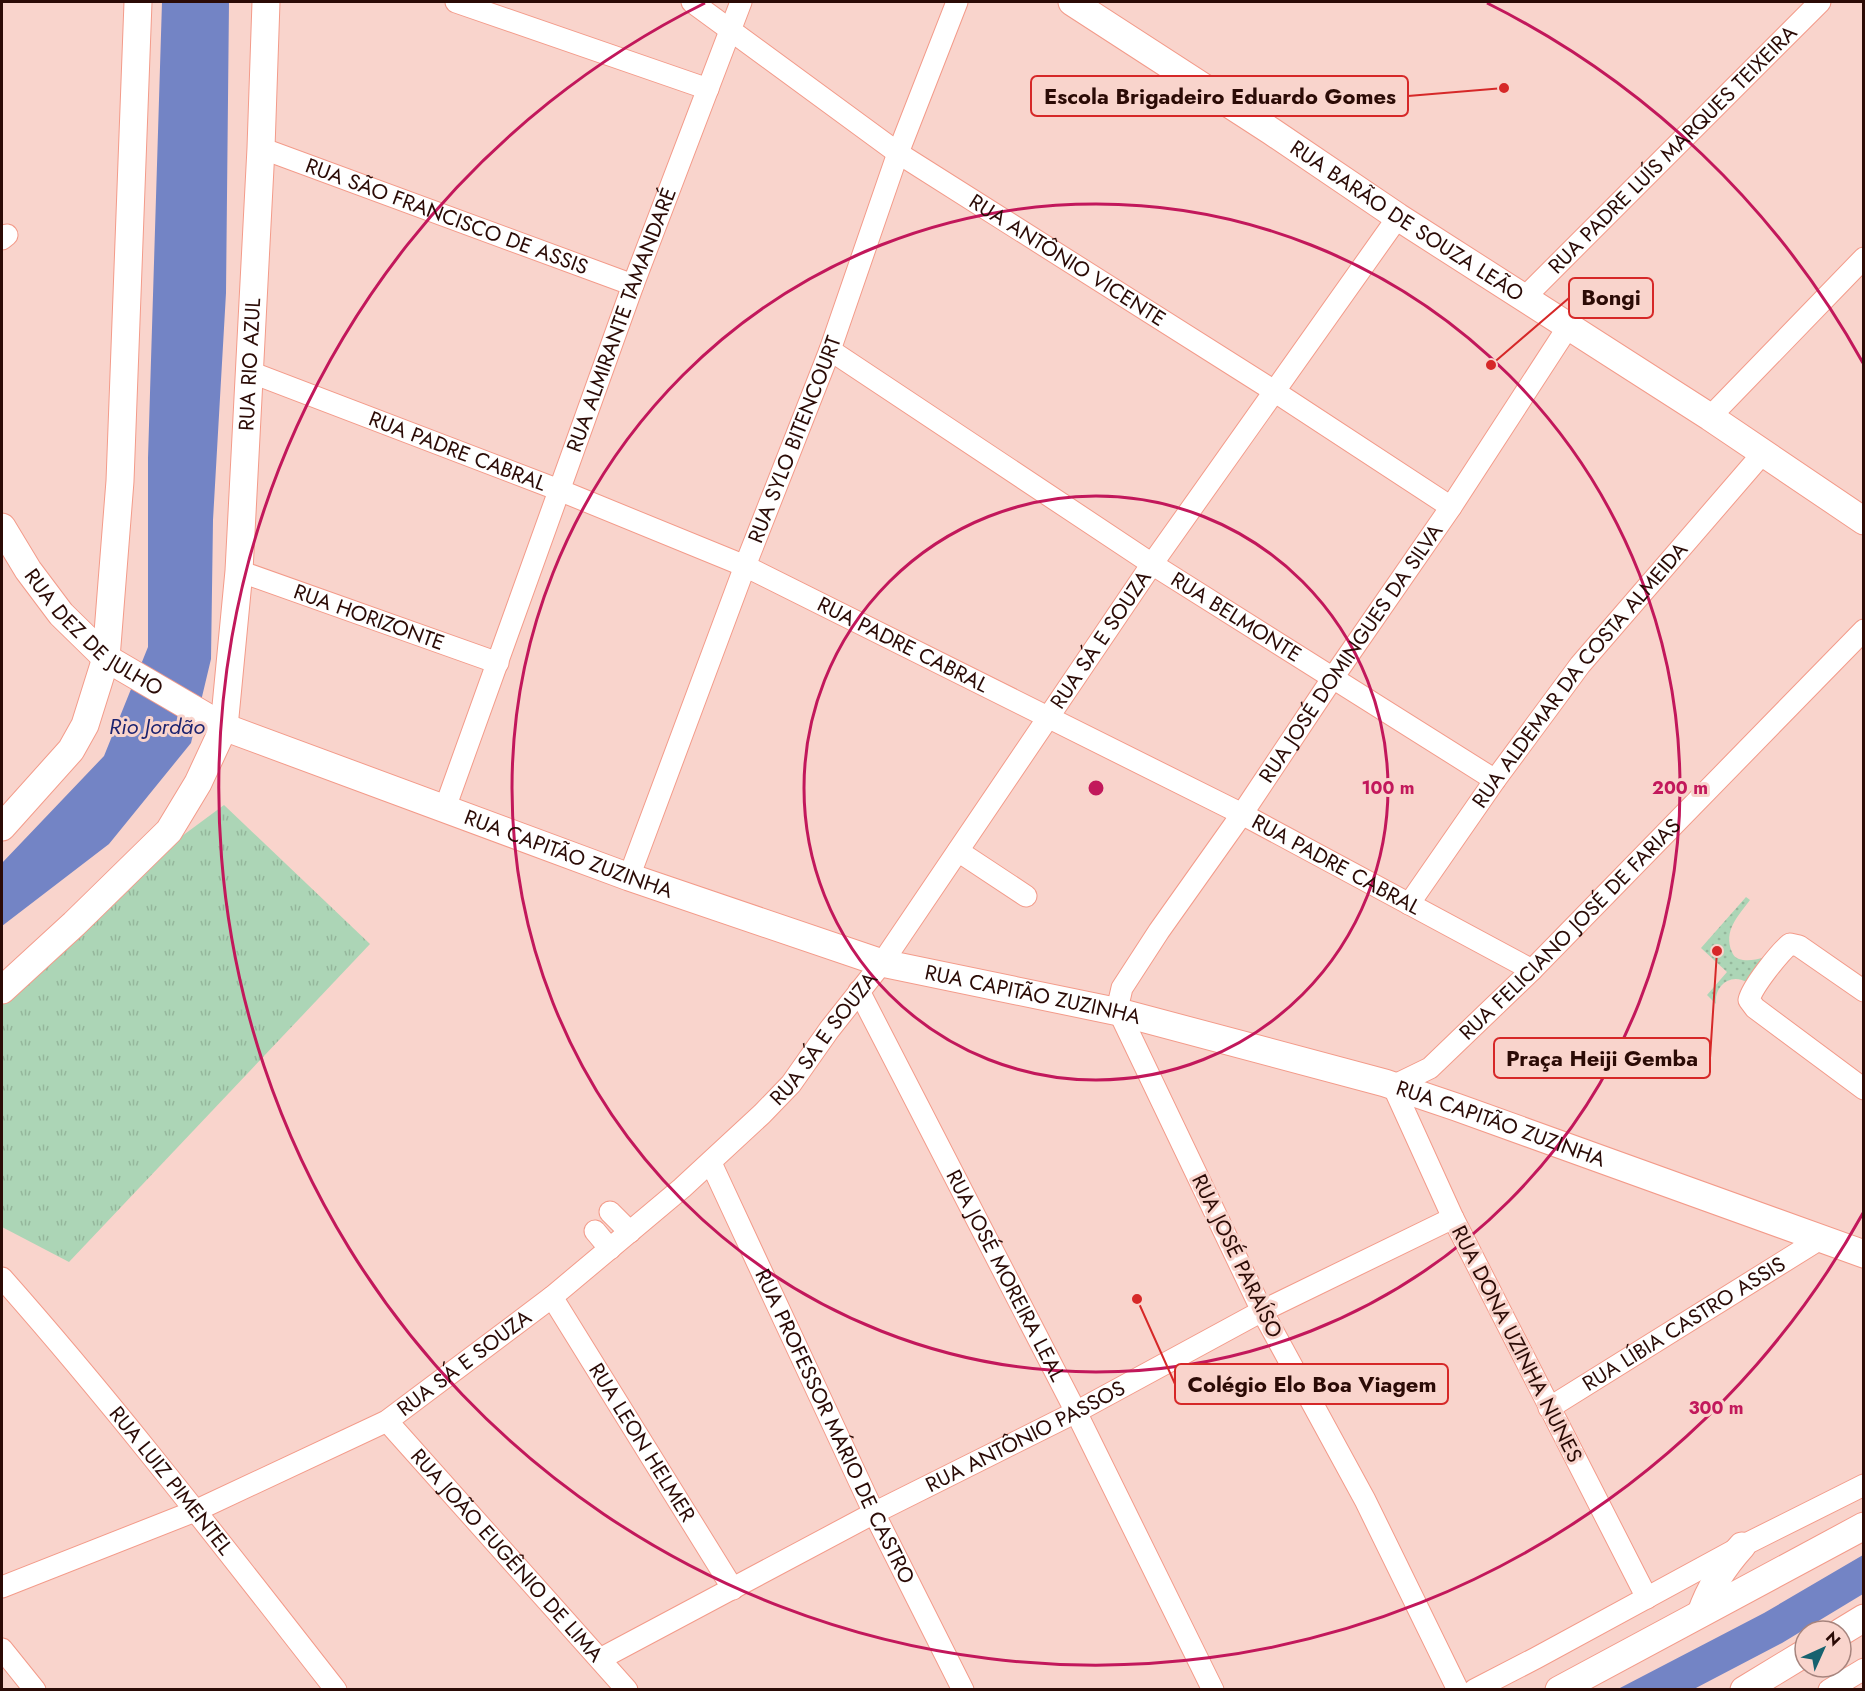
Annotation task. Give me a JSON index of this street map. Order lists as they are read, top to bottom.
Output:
{
  "streets": {
    "main road": [
      "RUA BARÃO DE SOUZA LEÃO",
      "RUA RIO AZUL",
      "RUA DEZ DE JULHO",
      "RUA CAPITÃO ZUZINHA"
    ],
    "street": [
      "RUA PADRE LUÍS MARQUES TEIXEIRA",
      "RUA SÃO FRANCISCO DE ASSIS",
      "RUA ANTÔNIO VICENTE",
      "RUA ALMIRANTE TAMANDARÉ",
      "RUA SYLO BITENCOURT",
      "RUA PADRE CABRAL",
      "RUA HORIZONTE",
      "RUA BELMONTE",
      "RUA SÁ E SOUZA",
      "RUA JOSÉ DOMINGUES DA SILVA",
      "RUA ALDEMAR DA COSTA ALMEIDA",
      "RUA FELICIANO JOSÉ DE FARIAS",
      "RUA JOSÉ PARAÍSO",
      "RUA JOSÉ MOREIRA LEAL",
      "RUA LÍBIA CASTRO ASSIS",
      "RUA DONA UZINHA NUNES",
      "RUA PROFESSOR MÁRIO DE CASTRO",
      "RUA ANTÔNIO PASSOS",
      "RUA LEON HELMER",
      "RUA LUIZ PIMENTEL",
      "RUA JOÃO EUGÊNIO DE LIMA"
    ]
  },
  "crossings": [
    ["RUA PADRE LUÍS MARQUES TEIXEIRA", "RUA BARÃO DE SOUZA LEÃO"],
    ["RUA SÃO FRANCISCO DE ASSIS", "RUA ALMIRANTE TAMANDARÉ"],
    ["RUA SÃO FRANCISCO DE ASSIS", "RUA RIO AZUL"],
    ["RUA BARÃO DE SOUZA LEÃO", "RUA SÁ E SOUZA"],
    ["RUA BARÃO DE SOUZA LEÃO", "RUA JOSÉ DOMINGUES DA SILVA"],
    ["RUA BARÃO DE SOUZA LEÃO", "RUA ALDEMAR DA COSTA ALMEIDA"],
    ["RUA ANTÔNIO VICENTE", "RUA ALMIRANTE TAMANDARÉ"],
    ["RUA ANTÔNIO VICENTE", "RUA SYLO BITENCOURT"],
    ["RUA ANTÔNIO VICENTE", "RUA SÁ E SOUZA"],
    ["RUA ANTÔNIO VICENTE", "RUA JOSÉ DOMINGUES DA SILVA"],
    ["RUA ALMIRANTE TAMANDARÉ", "RUA PADRE CABRAL"],
    ["RUA ALMIRANTE TAMANDARÉ", "RUA HORIZONTE"],
    ["RUA ALMIRANTE TAMANDARÉ", "RUA CAPITÃO ZUZINHA"],
    ["RUA RIO AZUL", "RUA PADRE CABRAL"],
    ["RUA RIO AZUL", "RUA HORIZONTE"],
    ["RUA RIO AZUL", "RUA DEZ DE JULHO"],
    ["RUA RIO AZUL", "RUA CAPITÃO ZUZINHA"],
    ["RUA SYLO BITENCOURT", "RUA PADRE CABRAL"],
    ["RUA SYLO BITENCOURT", "RUA BELMONTE"],
    ["RUA SYLO BITENCOURT", "RUA CAPITÃO ZUZINHA"],
    ["RUA PADRE CABRAL", "RUA SÁ E SOUZA"],
    ["RUA PADRE CABRAL", "RUA JOSÉ DOMINGUES DA SILVA"],
    ["RUA PADRE CABRAL", "RUA ALDEMAR DA COSTA ALMEIDA"],
    ["RUA PADRE CABRAL", "RUA FELICIANO JOSÉ DE FARIAS"],
    ["RUA BELMONTE", "RUA SÁ E SOUZA"],
    ["RUA BELMONTE", "RUA JOSÉ DOMINGUES DA SILVA"],
    ["RUA BELMONTE", "RUA ALDEMAR DA COSTA ALMEIDA"],
    ["RUA DEZ DE JULHO", "RUA CAPITÃO ZUZINHA"],
    ["RUA SÁ E SOUZA", "RUA CAPITÃO ZUZINHA"],
    ["RUA SÁ E SOUZA", "RUA JOSÉ MOREIRA LEAL"],
    ["RUA SÁ E SOUZA", "RUA PROFESSOR MÁRIO DE CASTRO"],
    ["RUA SÁ E SOUZA", "RUA LEON HELMER"],
    ["RUA SÁ E SOUZA", "RUA LUIZ PIMENTEL"],
    ["RUA SÁ E SOUZA", "RUA JOÃO EUGÊNIO DE LIMA"],
    ["RUA JOSÉ DOMINGUES DA SILVA", "RUA CAPITÃO ZUZINHA"],
    ["RUA JOSÉ DOMINGUES DA SILVA", "RUA JOSÉ PARAÍSO"],
    ["RUA CAPITÃO ZUZINHA", "RUA FELICIANO JOSÉ DE FARIAS"],
    ["RUA CAPITÃO ZUZINHA", "RUA JOSÉ PARAÍSO"],
    ["RUA CAPITÃO ZUZINHA", "RUA LÍBIA CASTRO ASSIS"],
    ["RUA CAPITÃO ZUZINHA", "RUA DONA UZINHA NUNES"],
    ["RUA FELICIANO JOSÉ DE FARIAS", "RUA DONA UZINHA NUNES"],
    ["RUA JOSÉ PARAÍSO", "RUA ANTÔNIO PASSOS"],
    ["RUA JOSÉ MOREIRA LEAL", "RUA ANTÔNIO PASSOS"],
    ["RUA LÍBIA CASTRO ASSIS", "RUA DONA UZINHA NUNES"],
    ["RUA DONA UZINHA NUNES", "RUA ANTÔNIO PASSOS"],
    ["RUA PROFESSOR MÁRIO DE CASTRO", "RUA ANTÔNIO PASSOS"],
    ["RUA ANTÔNIO PASSOS", "RUA LEON HELMER"],
    ["RUA ANTÔNIO PASSOS", "RUA JOÃO EUGÊNIO DE LIMA"]
  ],
  "water": ["Rio Jordão"],
  "places": [
    "Escola Brigadeiro Eduardo Gomes",
    "Bongi",
    "Praça Heiji Gemba",
    "Colégio Elo Boa Viagem"
  ],
  "north": "top right",
  "rings": ["100 m", "200 m", "300 m"]
}
